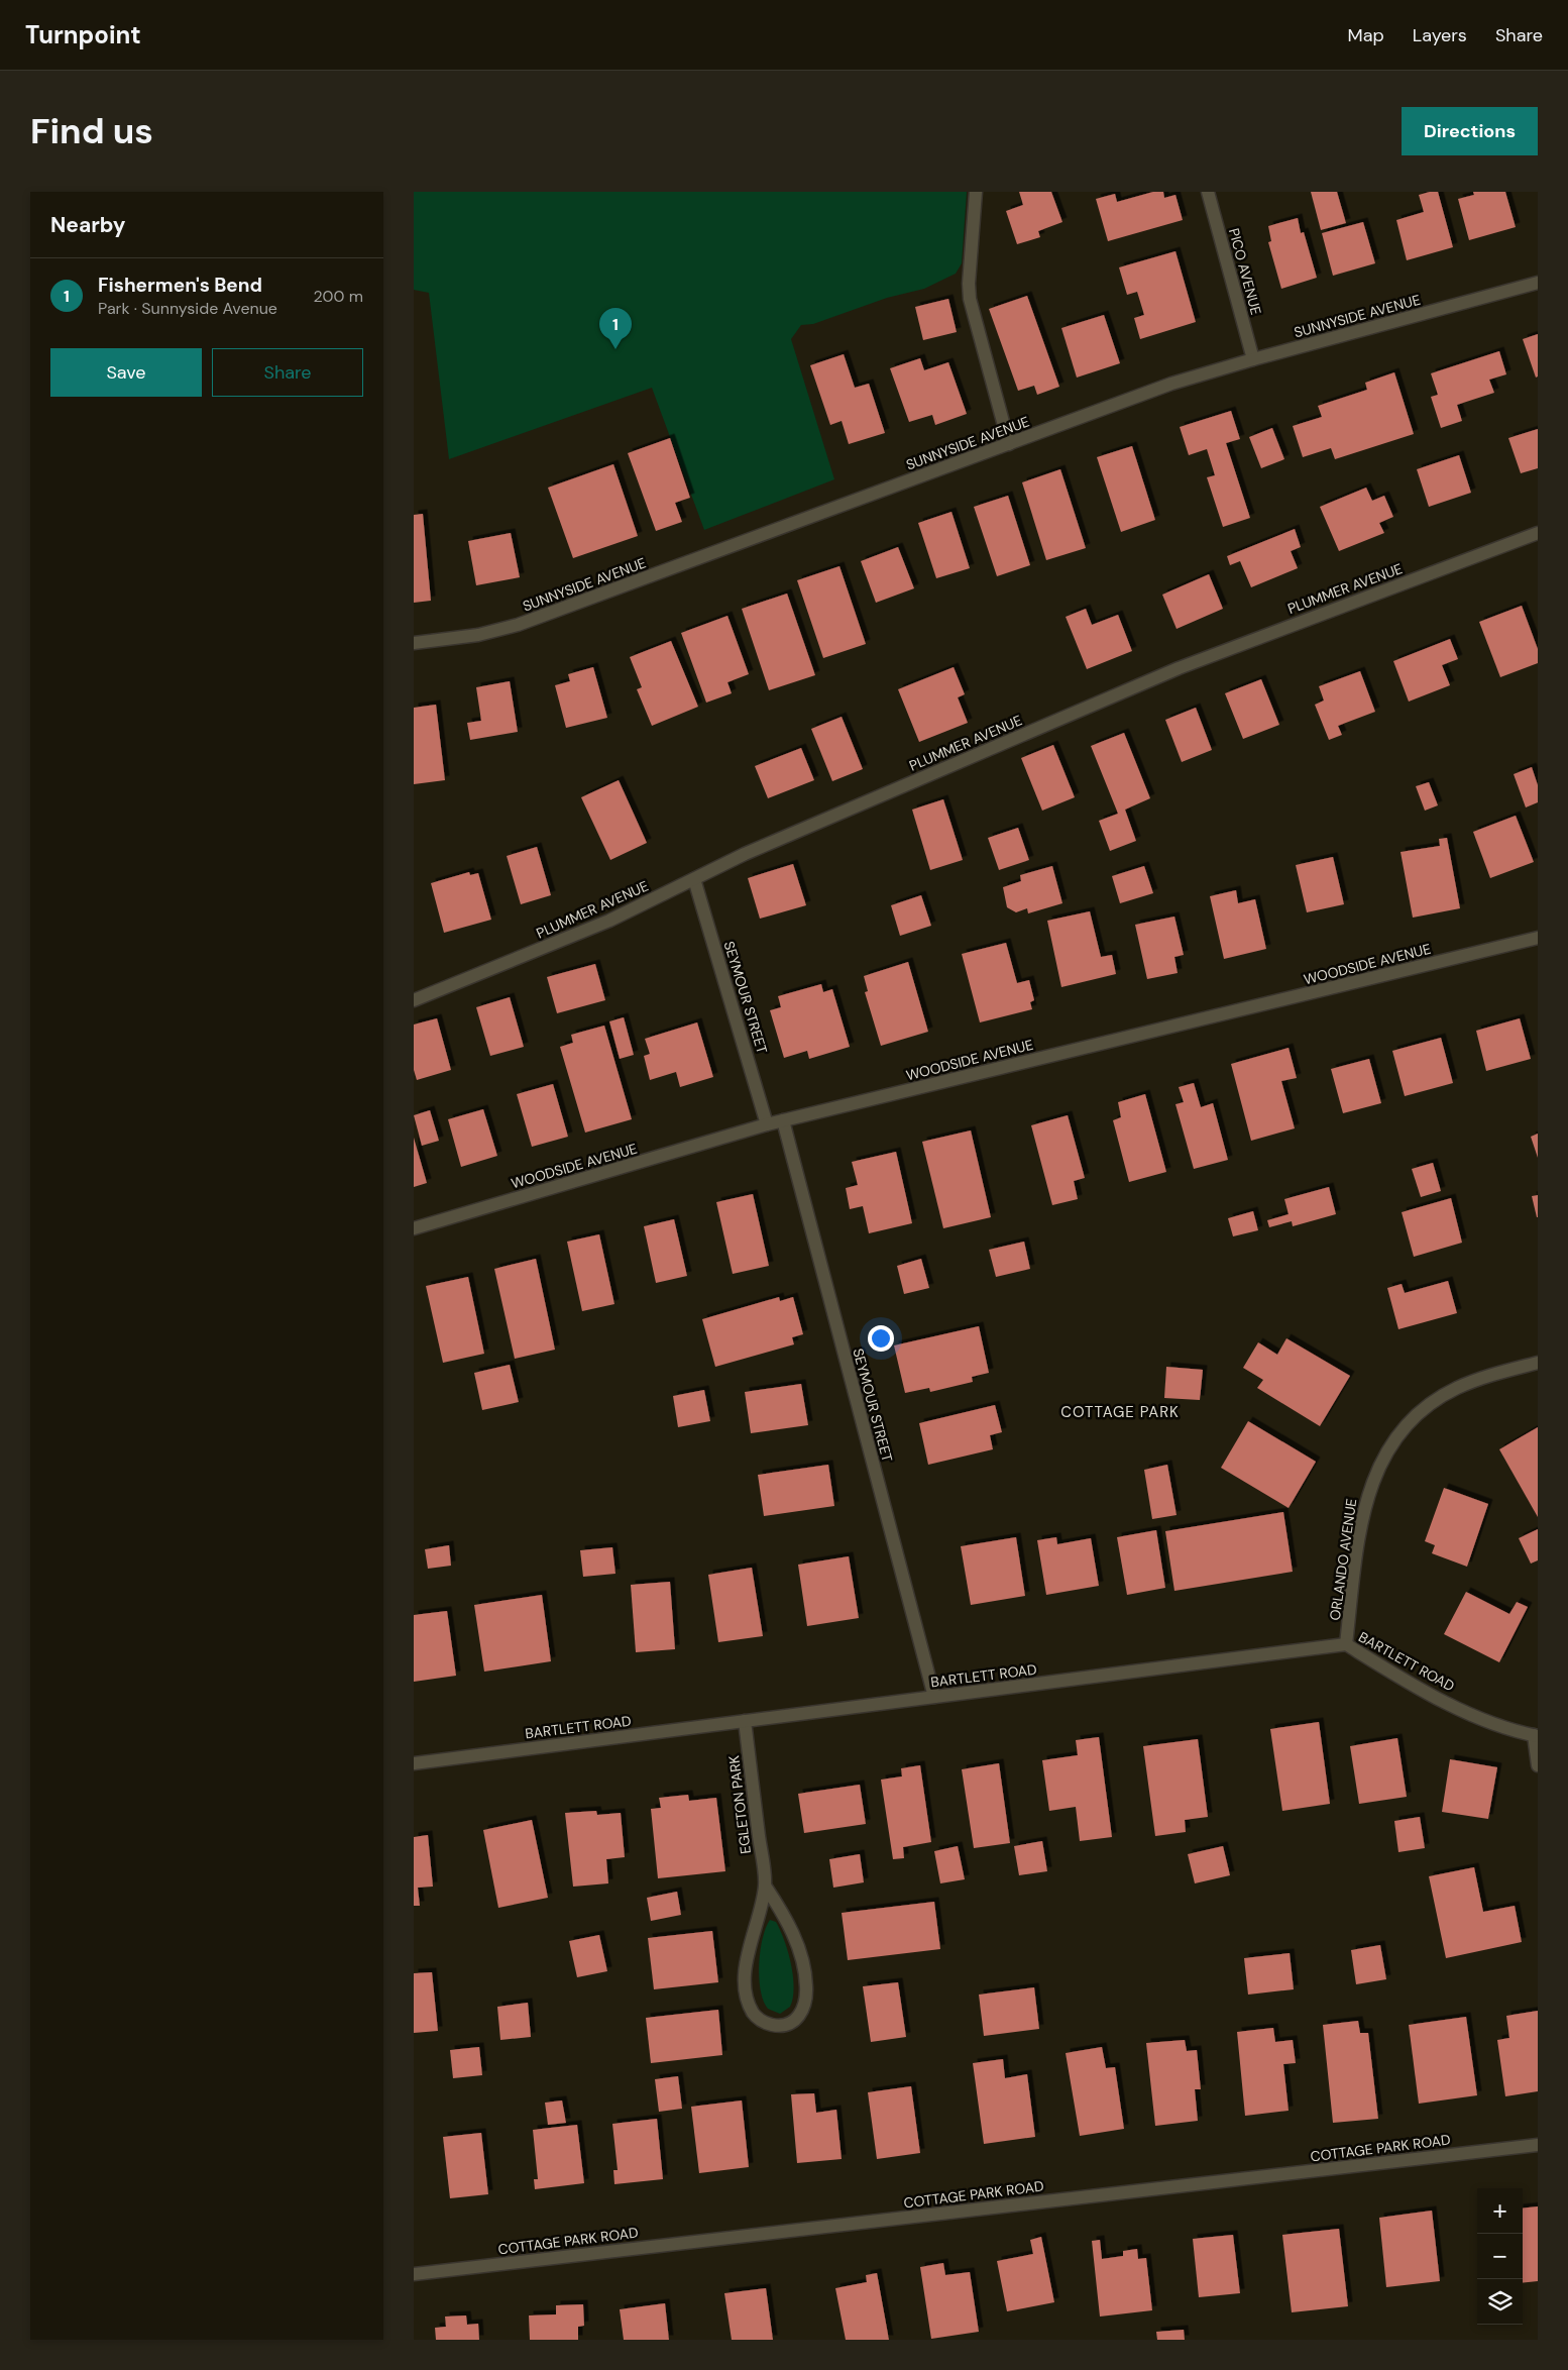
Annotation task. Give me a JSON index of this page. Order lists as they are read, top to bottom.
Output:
{
  "streets": {
    "street": [
      "PICO AVENUE",
      "SUNNYSIDE AVENUE",
      "PLUMMER AVENUE",
      "WOODSIDE AVENUE",
      "SEYMOUR STREET",
      "ORLANDO AVENUE",
      "BARTLETT ROAD",
      "EGLETON PARK",
      "COTTAGE PARK ROAD"
    ]
  },
  "crossings": [
    ["PICO AVENUE", "SUNNYSIDE AVENUE"],
    ["PLUMMER AVENUE", "SEYMOUR STREET"],
    ["WOODSIDE AVENUE", "SEYMOUR STREET"],
    ["SEYMOUR STREET", "BARTLETT ROAD"],
    ["ORLANDO AVENUE", "BARTLETT ROAD"],
    ["BARTLETT ROAD", "EGLETON PARK"]
  ],
  "districts": ["COTTAGE PARK"],
  "page": {
    "header": "Turnpoint",
    "nav": ["Map", "Layers", "Share"],
    "buttons": [
      "Directions",
      ["Save", "Share"]
    ],
    "title": "Find us",
    "heading": "Nearby",
    "list": [
      {
        "mark": "1",
        "name": "Fishermen's Bend",
        "note": "Park · Sunnyside Avenue",
        "value": "200 m"
      }
    ],
    "pins": "1",
    "map_buttons": ["+", "−"]
  }
}
